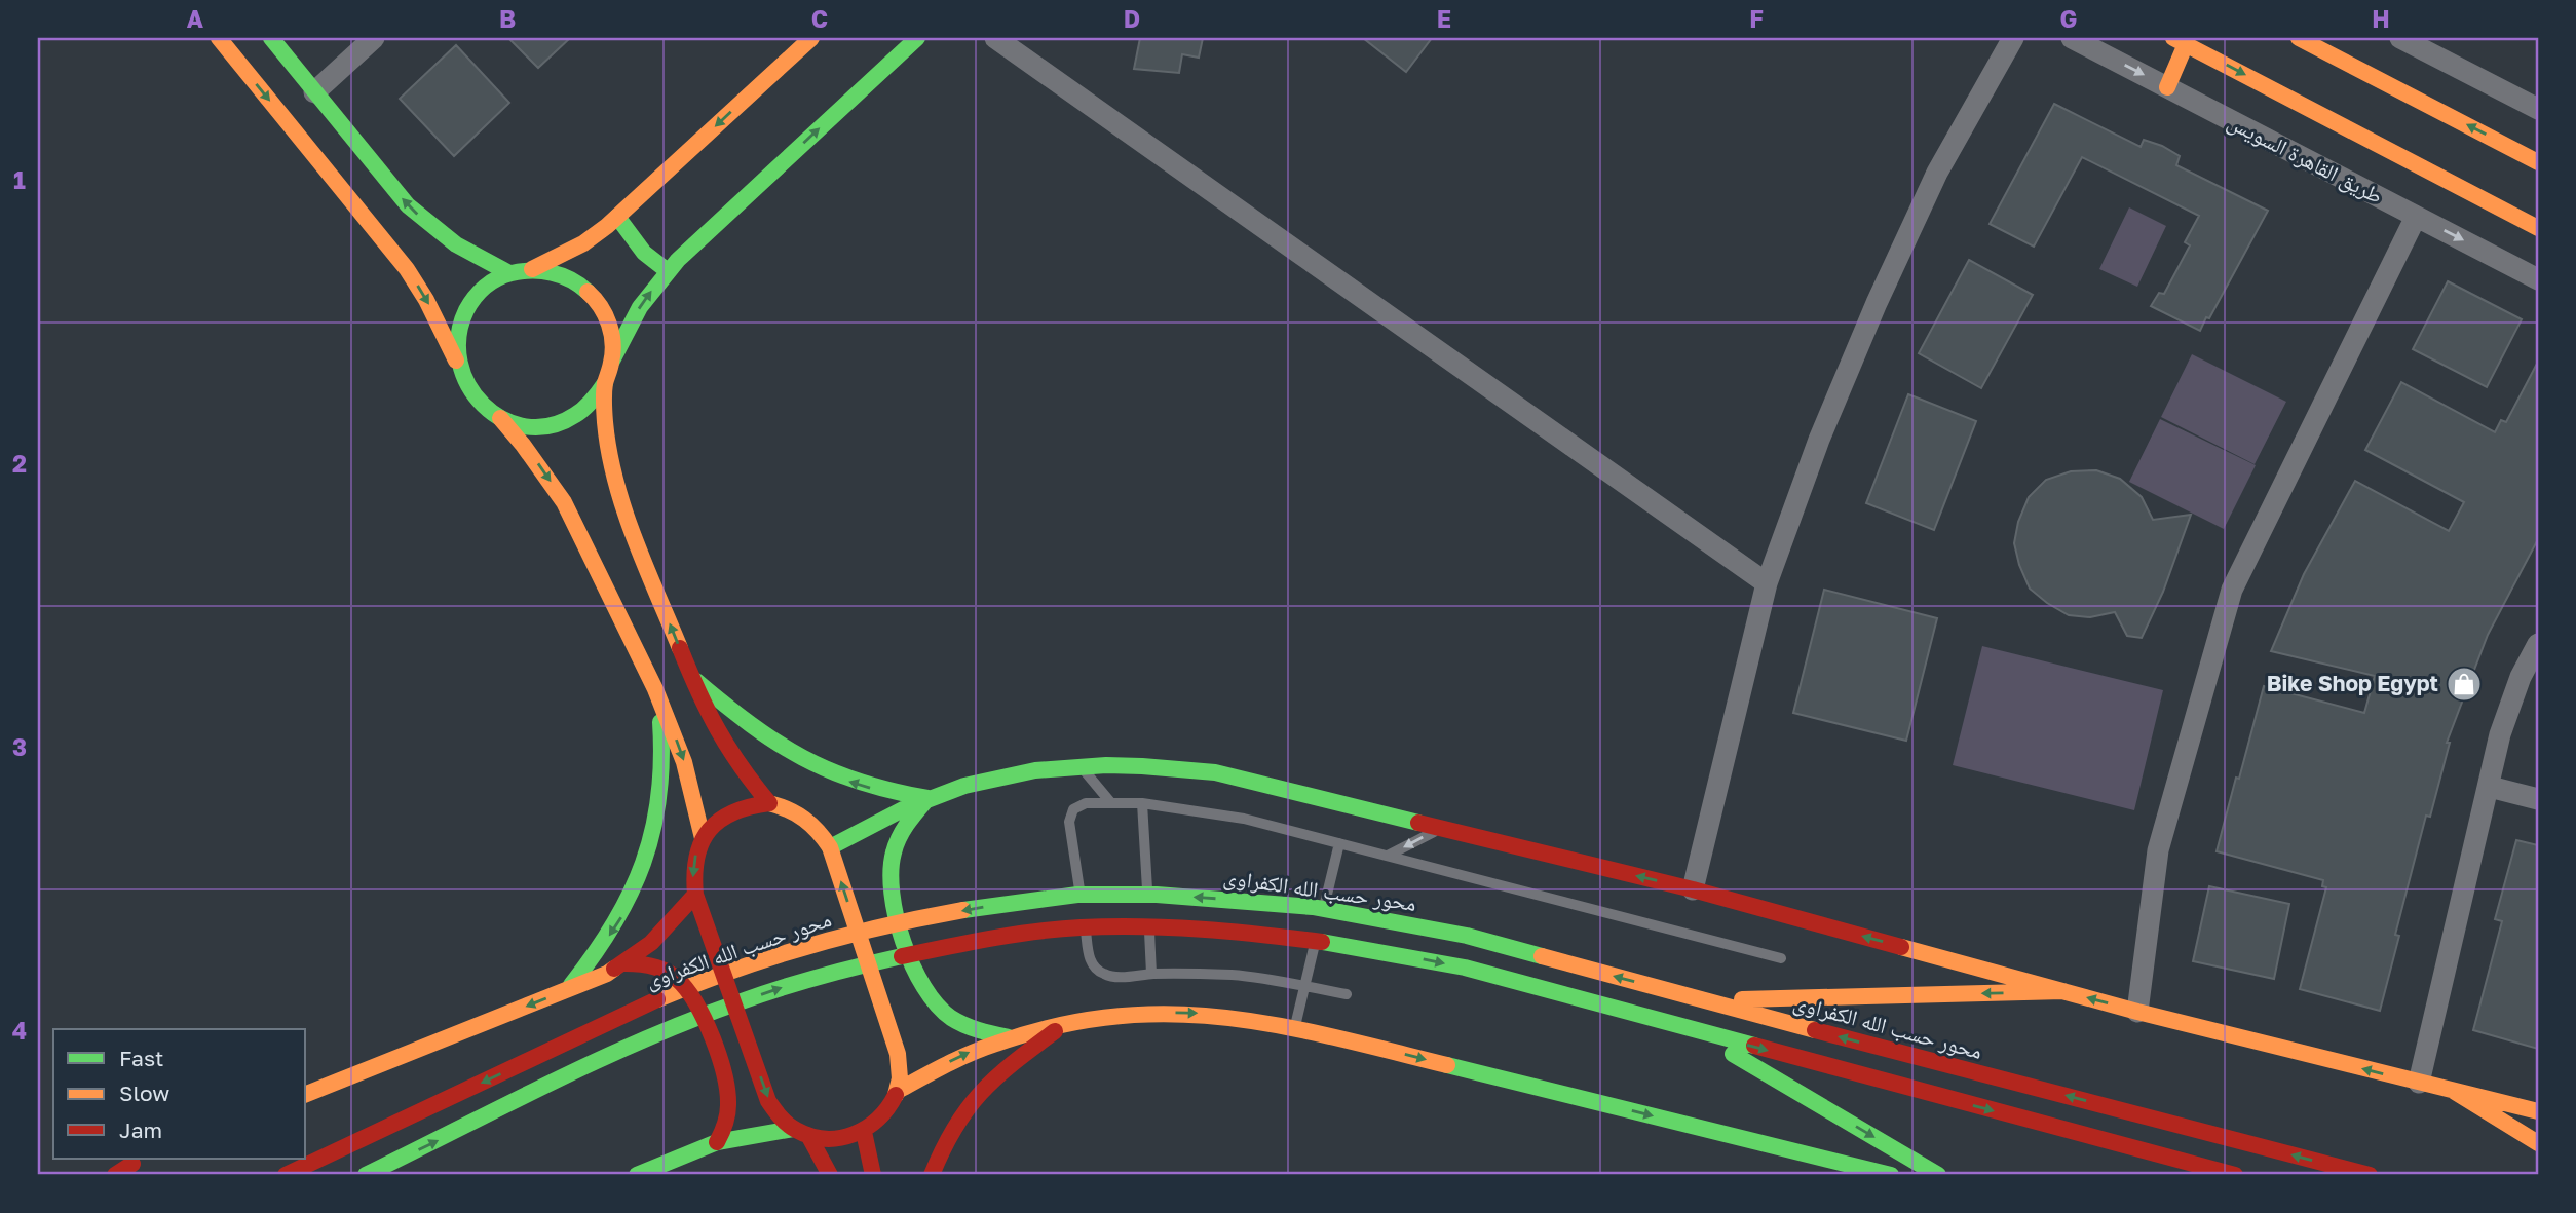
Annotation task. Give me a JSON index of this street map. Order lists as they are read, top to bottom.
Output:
{
  "streets": {
    "street": ["طريق القاهرة السويس", "محور حسب الله الكفراوى"]
  },
  "places": {
    "shop": ["Bike Shop Egypt"]
  },
  "legend": ["Fast", "Slow", "Jam"],
  "grid": {
    "columns": [
      "A",
      "B",
      "C",
      "D",
      "E",
      "F",
      "G",
      "H"
    ],
    "rows": [
      "1",
      "2",
      "3",
      "4"
    ]
  }
}
